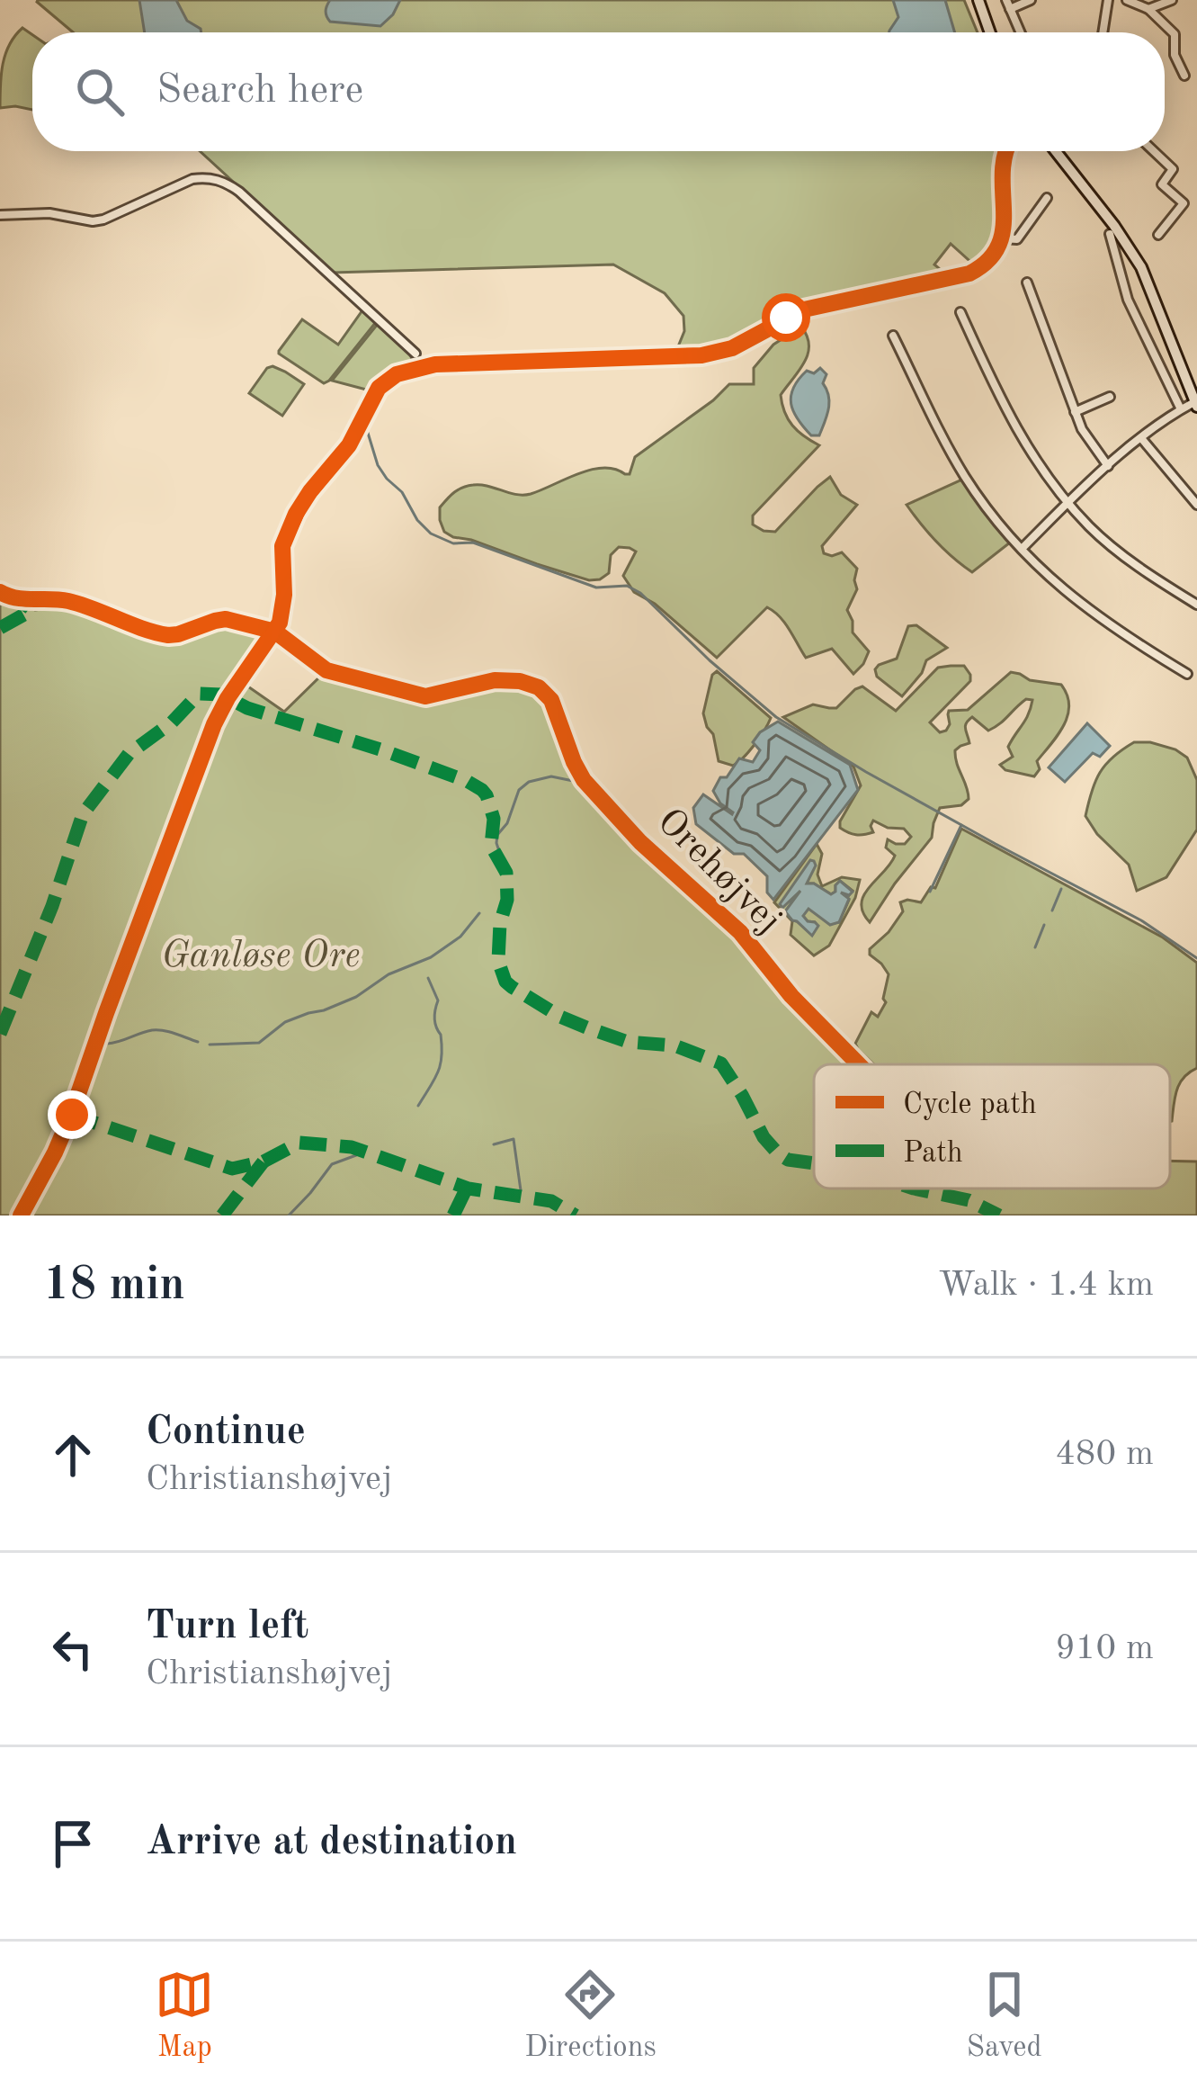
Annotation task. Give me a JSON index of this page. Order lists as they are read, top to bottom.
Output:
{
  "streets": {
    "street": ["Orehøjvej"]
  },
  "parks": ["Ganløse Ore"],
  "legend": ["Cycle path", "Path"],
  "page": {
    "search": "Search here",
    "heading": ["18 min", "Walk · 1.4 km"],
    "list": [
      ["Continue", "Christianshøjvej", "480 m"],
      ["Turn left", "Christianshøjvej", "910 m"],
      "Arrive at destination"
    ],
    "nav": ["Map", "Directions", "Saved"]
  }
}
